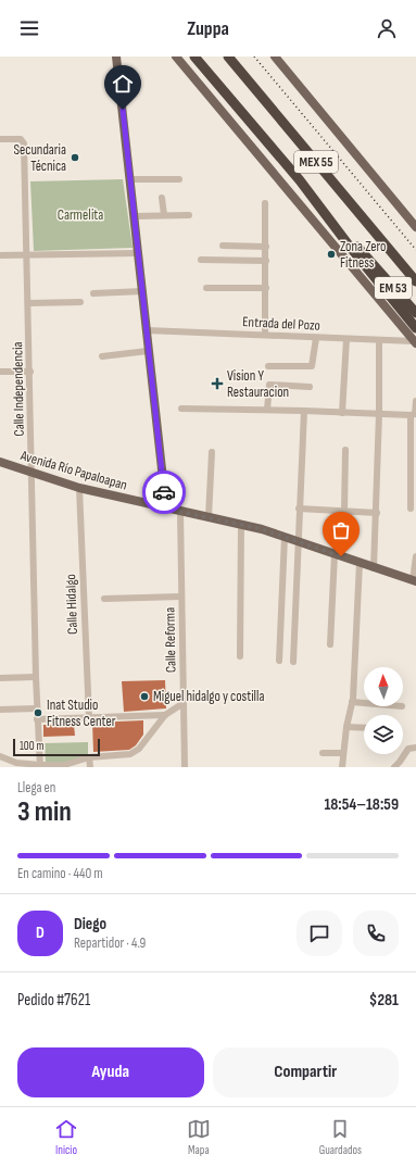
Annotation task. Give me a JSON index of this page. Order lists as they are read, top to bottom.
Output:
{
  "streets": {
    "highway": ["MEX 55", "EM 53"],
    "main road": ["Avenida Río Papaloapan"],
    "street": [
      "Entrada del Pozo",
      "Calle Independencia",
      "Calle Hidalgo",
      "Calle Reforma"
    ]
  },
  "crossings": [
    ["MEX 55", "EM 53"],
    ["Calle Independencia", "Avenida Río Papaloapan"],
    ["Avenida Río Papaloapan", "Calle Hidalgo"],
    ["Avenida Río Papaloapan", "Calle Reforma"]
  ],
  "parks": ["Carmelita"],
  "places": {
    "other": [
      "Secundaria Técnica",
      "Zona Zero Fitness",
      "Miguel hidalgo y costilla",
      "Inat Studio Fitness Center"
    ],
    "health": ["Vision Y Restauracion"]
  },
  "scale_bar": "100 m",
  "north": "top",
  "page": {
    "header": "Zuppa",
    "scale": "100 m",
    "heading": ["3 min", "Llega en", "18:54–18:59"],
    "panel": [
      "Diego",
      "Repartidor · 4.9",
      "Pedido #7621",
      "$281"
    ],
    "bar": "En camino · 440 m",
    "round": "D",
    "buttons": ["Ayuda", "Compartir"],
    "tabs": ["Inicio", "Mapa", "Guardados"]
  }
}
